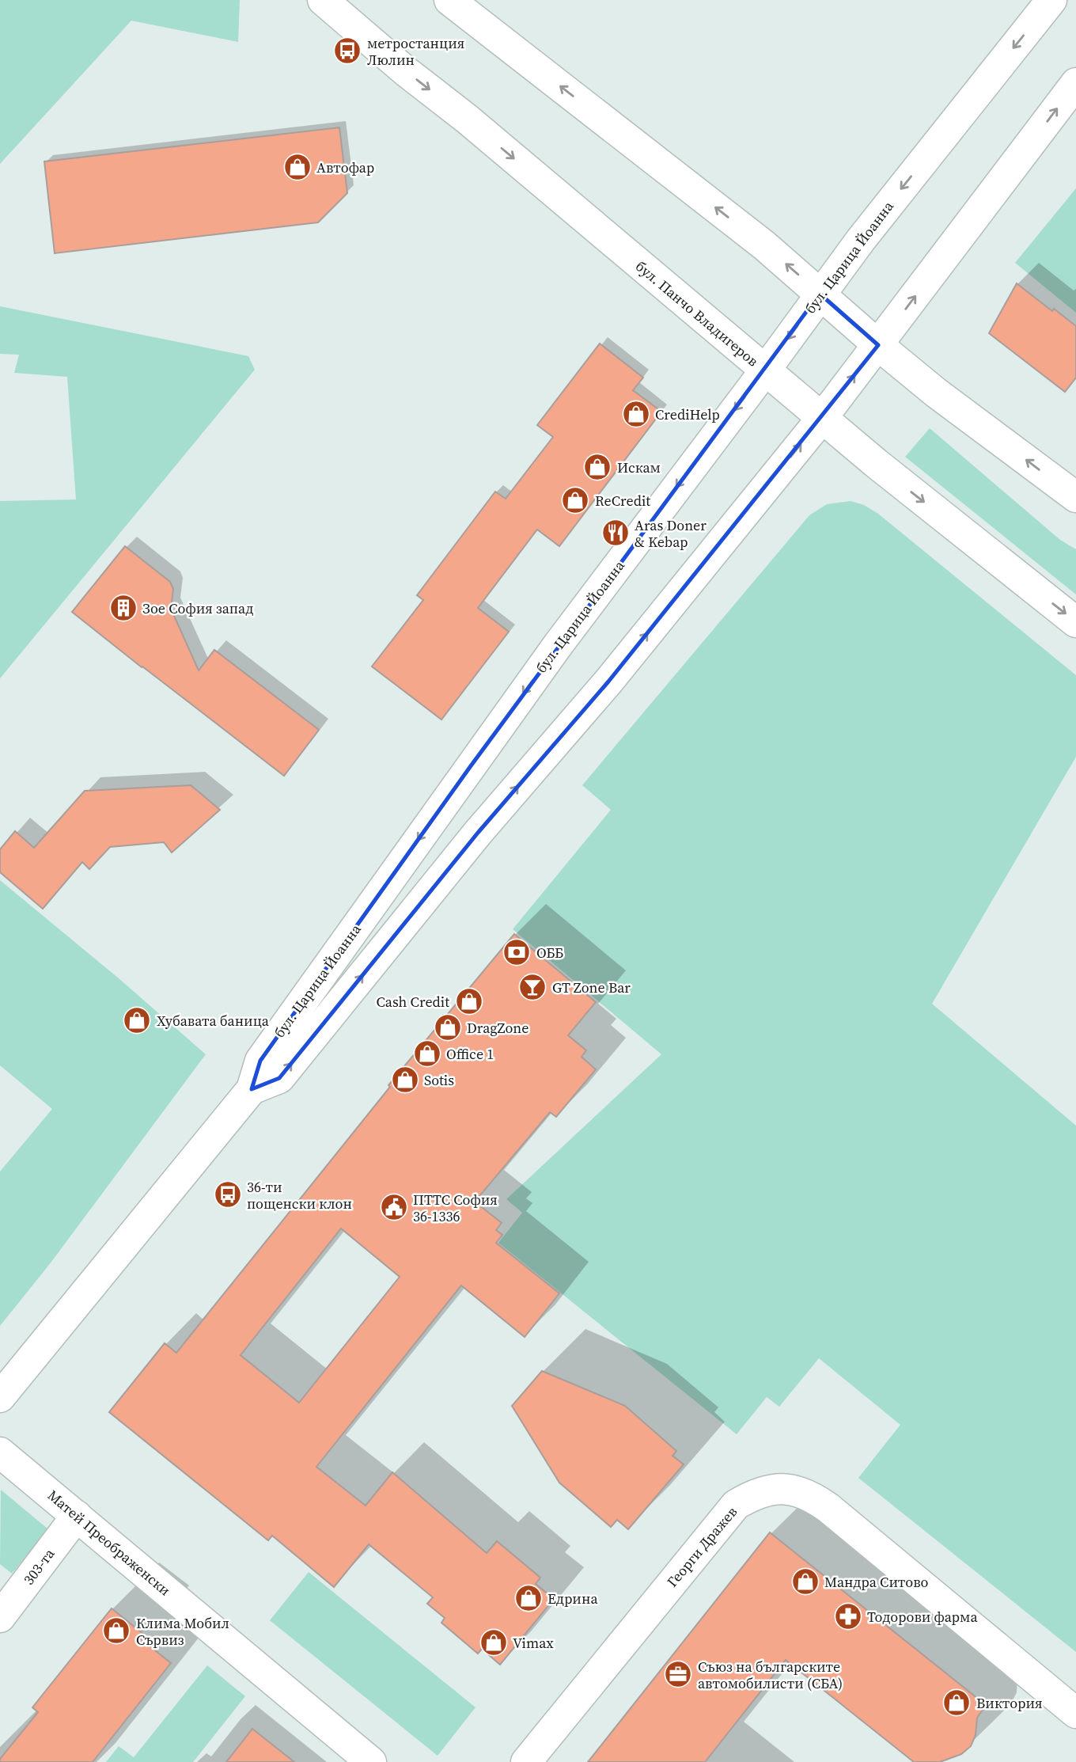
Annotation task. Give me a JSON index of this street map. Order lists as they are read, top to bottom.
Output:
{
  "streets": {
    "main road": [
      "бул. Царица Йоанна",
      "бул. Панчо Владигеров",
      "Матей Преображенски",
      "Георги Дражев",
      "303-та"
    ]
  },
  "crossings": [
    ["бул. Царица Йоанна", "бул. Панчо Владигеров"],
    ["Матей Преображенски", "303-та"]
  ],
  "places": {
    "bus stop": ["метростанция Люлин", "36-ти пощенски клон"],
    "shop": [
      "Автофар",
      "CrediHelp",
      "Искам",
      "ReCredit",
      "Cash Credit",
      "Хубавата баница",
      "DragZone",
      "Office 1",
      "Sotis",
      "Мандра Ситово",
      "Едрина",
      "Клима Мобил Сървиз",
      "Vimax",
      "Виктория"
    ],
    "restaurant": ["Aras Doner & Kebap"],
    "building": ["Зое София запад"],
    "bank": ["ОББ"],
    "bar": ["GT Zone Bar"],
    "public building": ["ПТТС София 36-1336"],
    "pharmacy": ["Тодорови фарма"],
    "office": ["Съюз на българските автомобилисти (СБА)"]
  }
}
